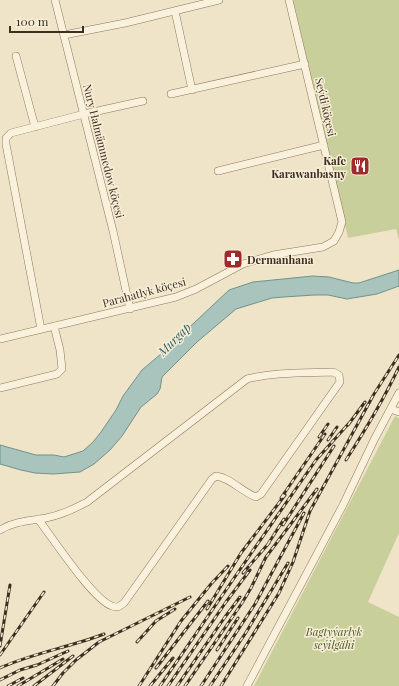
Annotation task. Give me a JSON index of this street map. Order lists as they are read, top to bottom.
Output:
{
  "streets": {
    "street": ["Seýdi köçesi", "Nury Halmämmedow köçesi", "Parahatlyk köçesi"]
  },
  "crossings": [
    ["Seýdi köçesi", "Parahatlyk köçesi"],
    ["Nury Halmämmedow köçesi", "Parahatlyk köçesi"]
  ],
  "water": ["Murgap"],
  "parks": ["Bagtyýarlyk seýilgähi"],
  "places": {
    "restaurant": ["Kafe Karawanbasny"],
    "pharmacy": ["Dermanhana"]
  },
  "scale_bar": "100 m"
}
